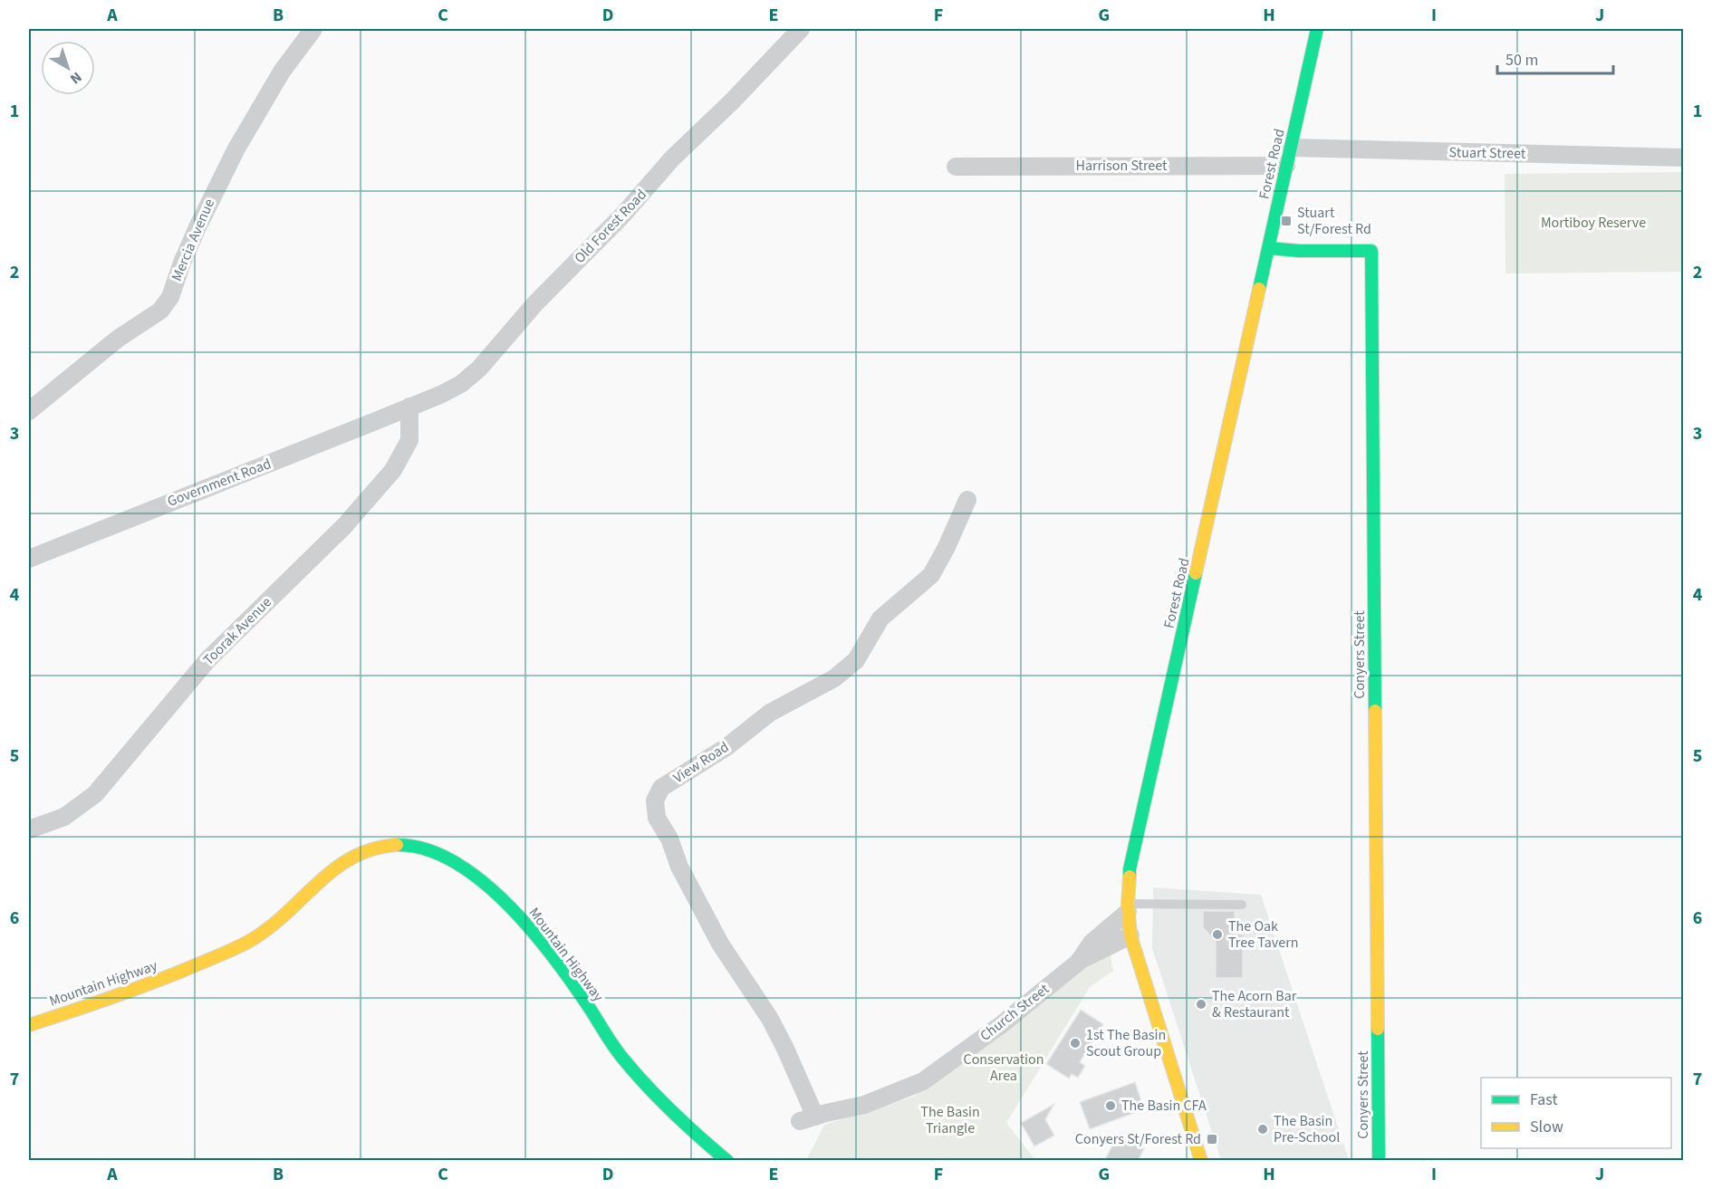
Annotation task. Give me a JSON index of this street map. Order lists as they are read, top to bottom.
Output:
{
  "streets": {
    "main road": ["Forest Road", "Conyers Street", "Mountain Highway"],
    "street": [
      "Stuart Street",
      "Harrison Street",
      "Old Forest Road",
      "Mercia Avenue",
      "Government Road",
      "Toorak Avenue",
      "View Road",
      "Church Street"
    ]
  },
  "crossings": [
    ["Stuart Street", "Forest Road"],
    ["Forest Road", "Harrison Street"],
    ["Forest Road", "Conyers Street"],
    ["Forest Road", "Church Street"],
    ["Old Forest Road", "Government Road"],
    ["Old Forest Road", "Toorak Avenue"],
    ["Government Road", "Toorak Avenue"],
    ["View Road", "Church Street"]
  ],
  "parks": ["Mortiboy Reserve", "Conservation Area", "The Basin Triangle"],
  "places": {
    "transit": ["Stuart St/Forest Rd", "Conyers St/Forest Rd"],
    "other": [
      "The Oak Tree Tavern",
      "The Acorn Bar & Restaurant",
      "1st The Basin Scout Group",
      "The Basin CFA",
      "The Basin Pre-School"
    ]
  },
  "legend": ["Fast", "Slow"],
  "scale_bar": "50 m",
  "north": "bottom right",
  "grid": {
    "columns": [
      "A",
      "B",
      "C",
      "D",
      "E",
      "F",
      "G",
      "H",
      "I",
      "J"
    ],
    "rows": [
      "1",
      "2",
      "3",
      "4",
      "5",
      "6",
      "7"
    ]
  }
}
